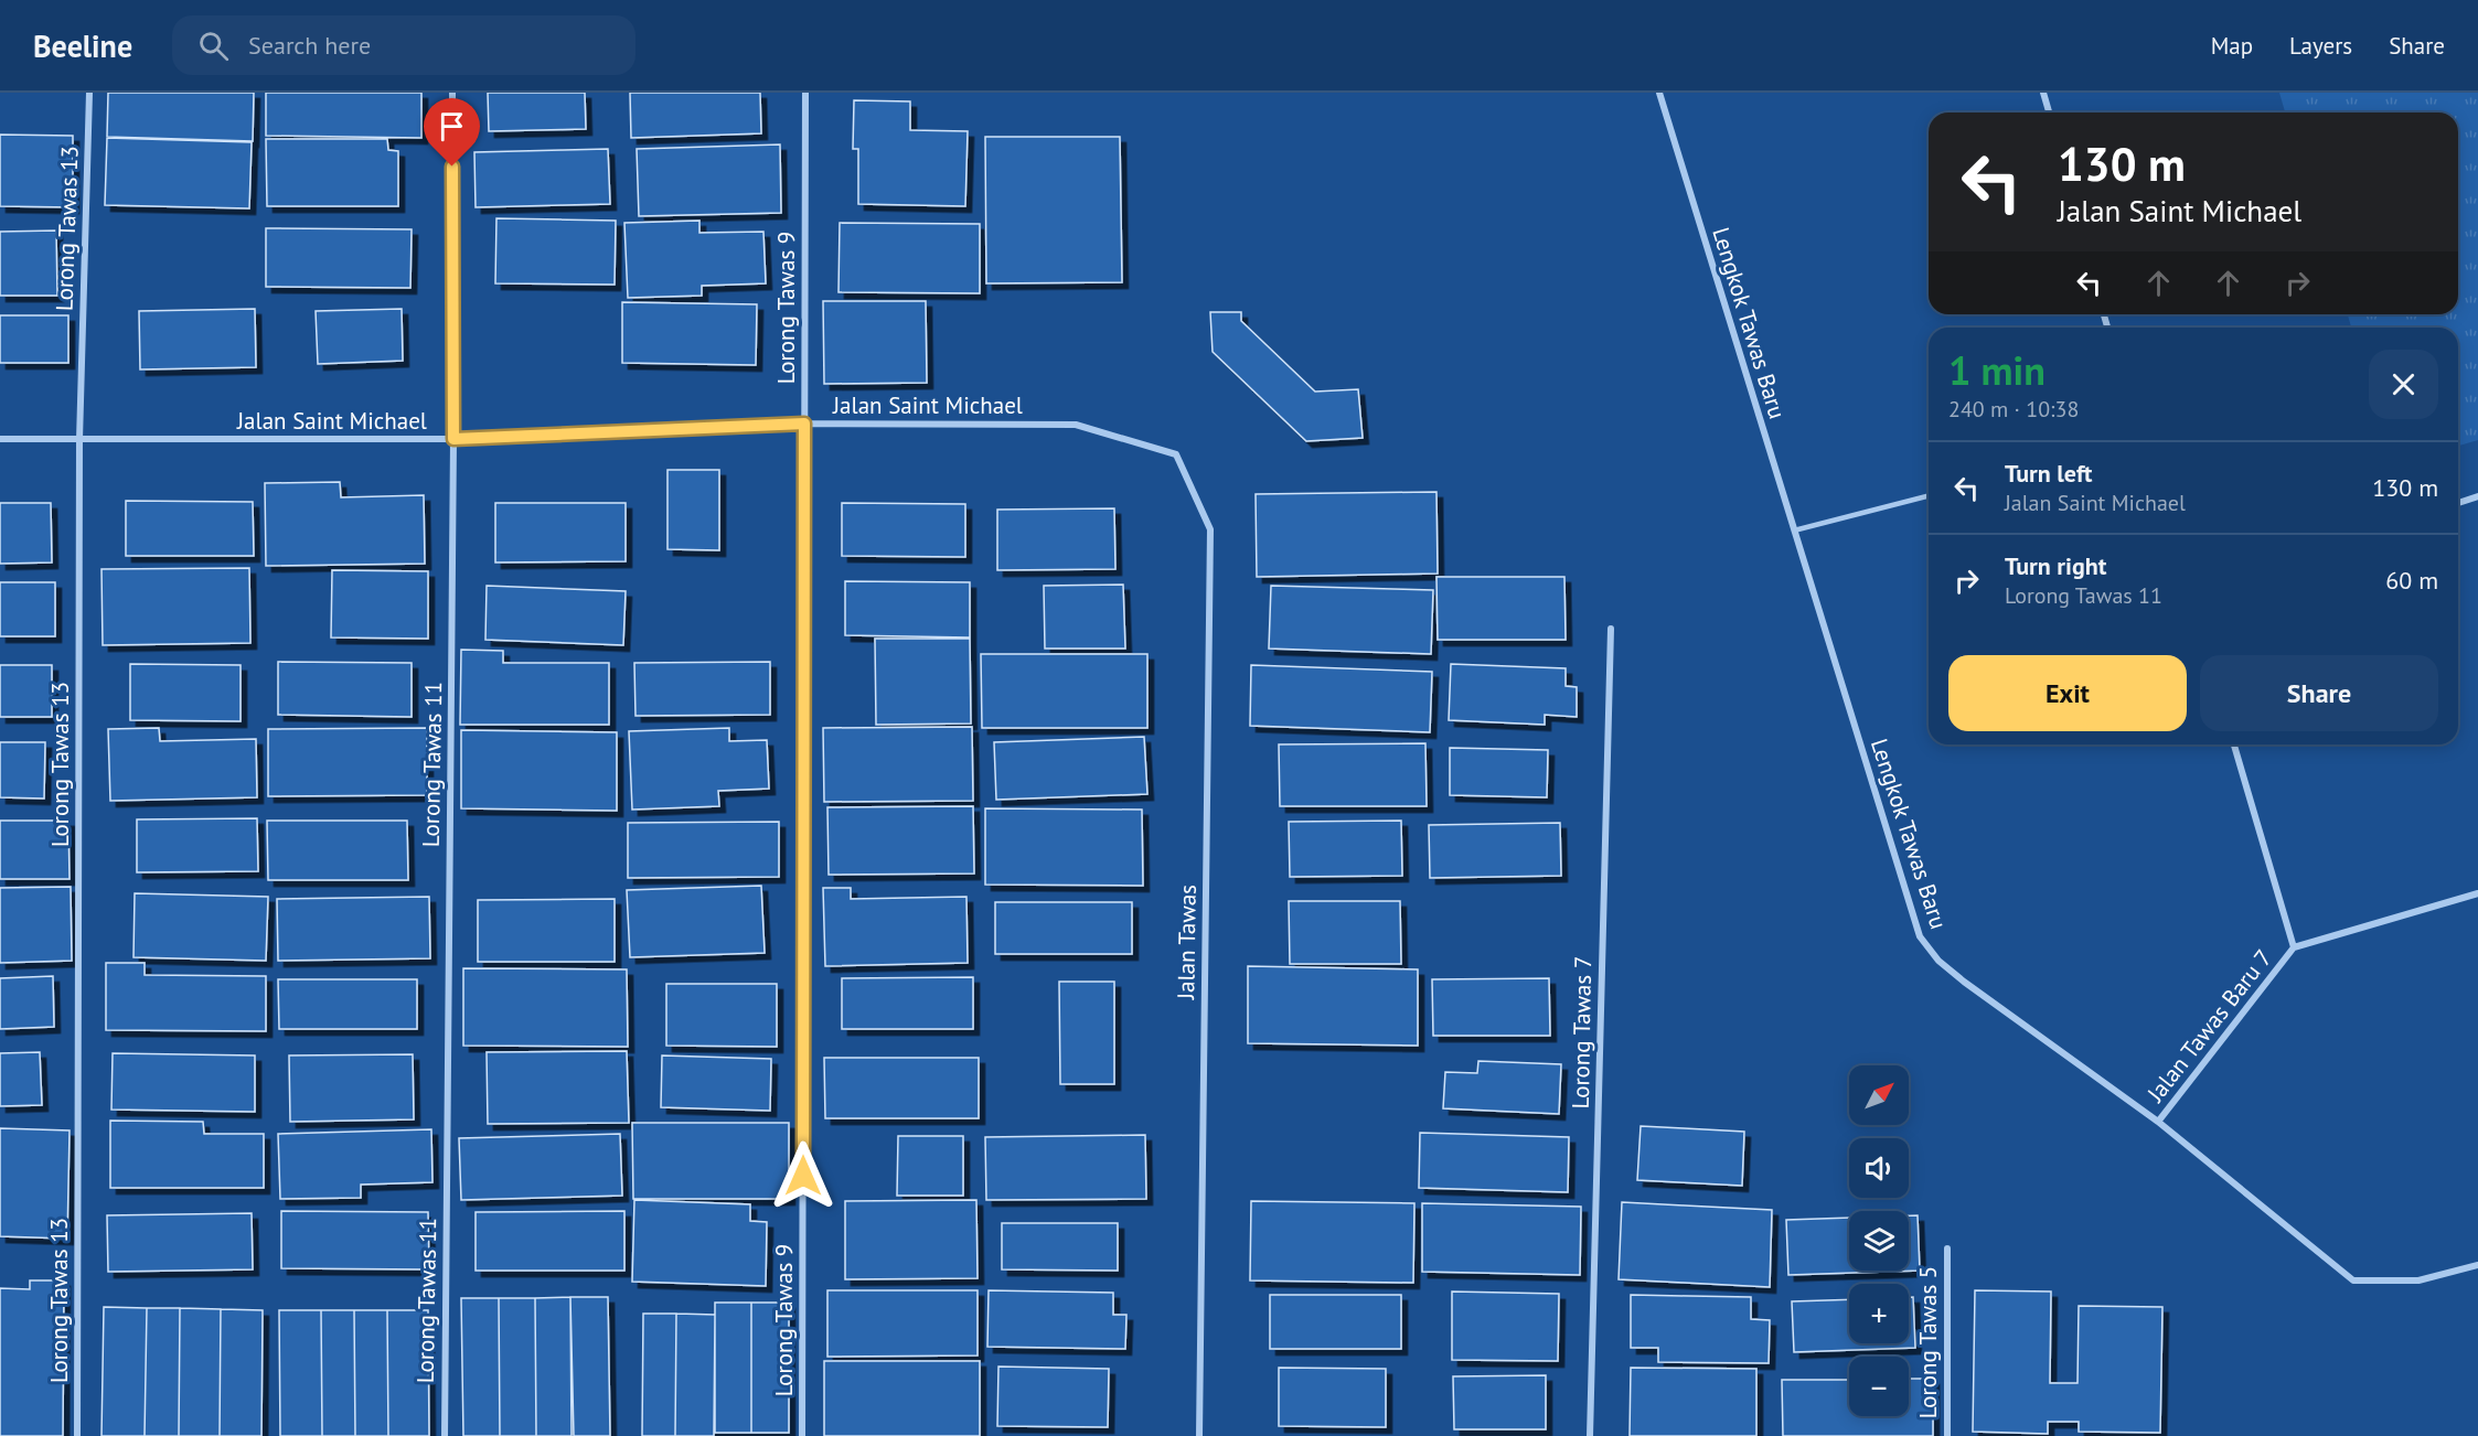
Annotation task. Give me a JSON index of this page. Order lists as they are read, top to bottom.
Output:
{
  "streets": {
    "street": [
      "Lorong Tawas 13",
      "Lorong Tawas 9",
      "Lengkok Tawas Baru",
      "Jalan Saint Michael",
      "Lorong Tawas 11",
      "Jalan Tawas",
      "Jalan Tawas Baru 7",
      "Lorong Tawas 7",
      "Lorong Tawas 5"
    ]
  },
  "crossings": [
    ["Lorong Tawas 13", "Jalan Saint Michael"],
    ["Lorong Tawas 9", "Jalan Saint Michael"],
    ["Lengkok Tawas Baru", "Jalan Tawas Baru 7"],
    ["Jalan Saint Michael", "Lorong Tawas 11"],
    ["Jalan Saint Michael", "Jalan Tawas"]
  ],
  "north": "top right",
  "page": {
    "header": "Beeline",
    "search": "Search here",
    "nav": ["Map", "Layers", "Share"],
    "turn": ["130 m", "Jalan Saint Michael"],
    "heading": ["1 min", "240 m · 10:38"],
    "list": [
      {
        "name": "Turn left",
        "note": "Jalan Saint Michael",
        "value": "130 m"
      },
      {
        "name": "Turn right",
        "note": "Lorong Tawas 11",
        "value": "60 m"
      }
    ],
    "buttons": ["Exit", "Share"],
    "map_buttons": ["+", "−"]
  }
}
